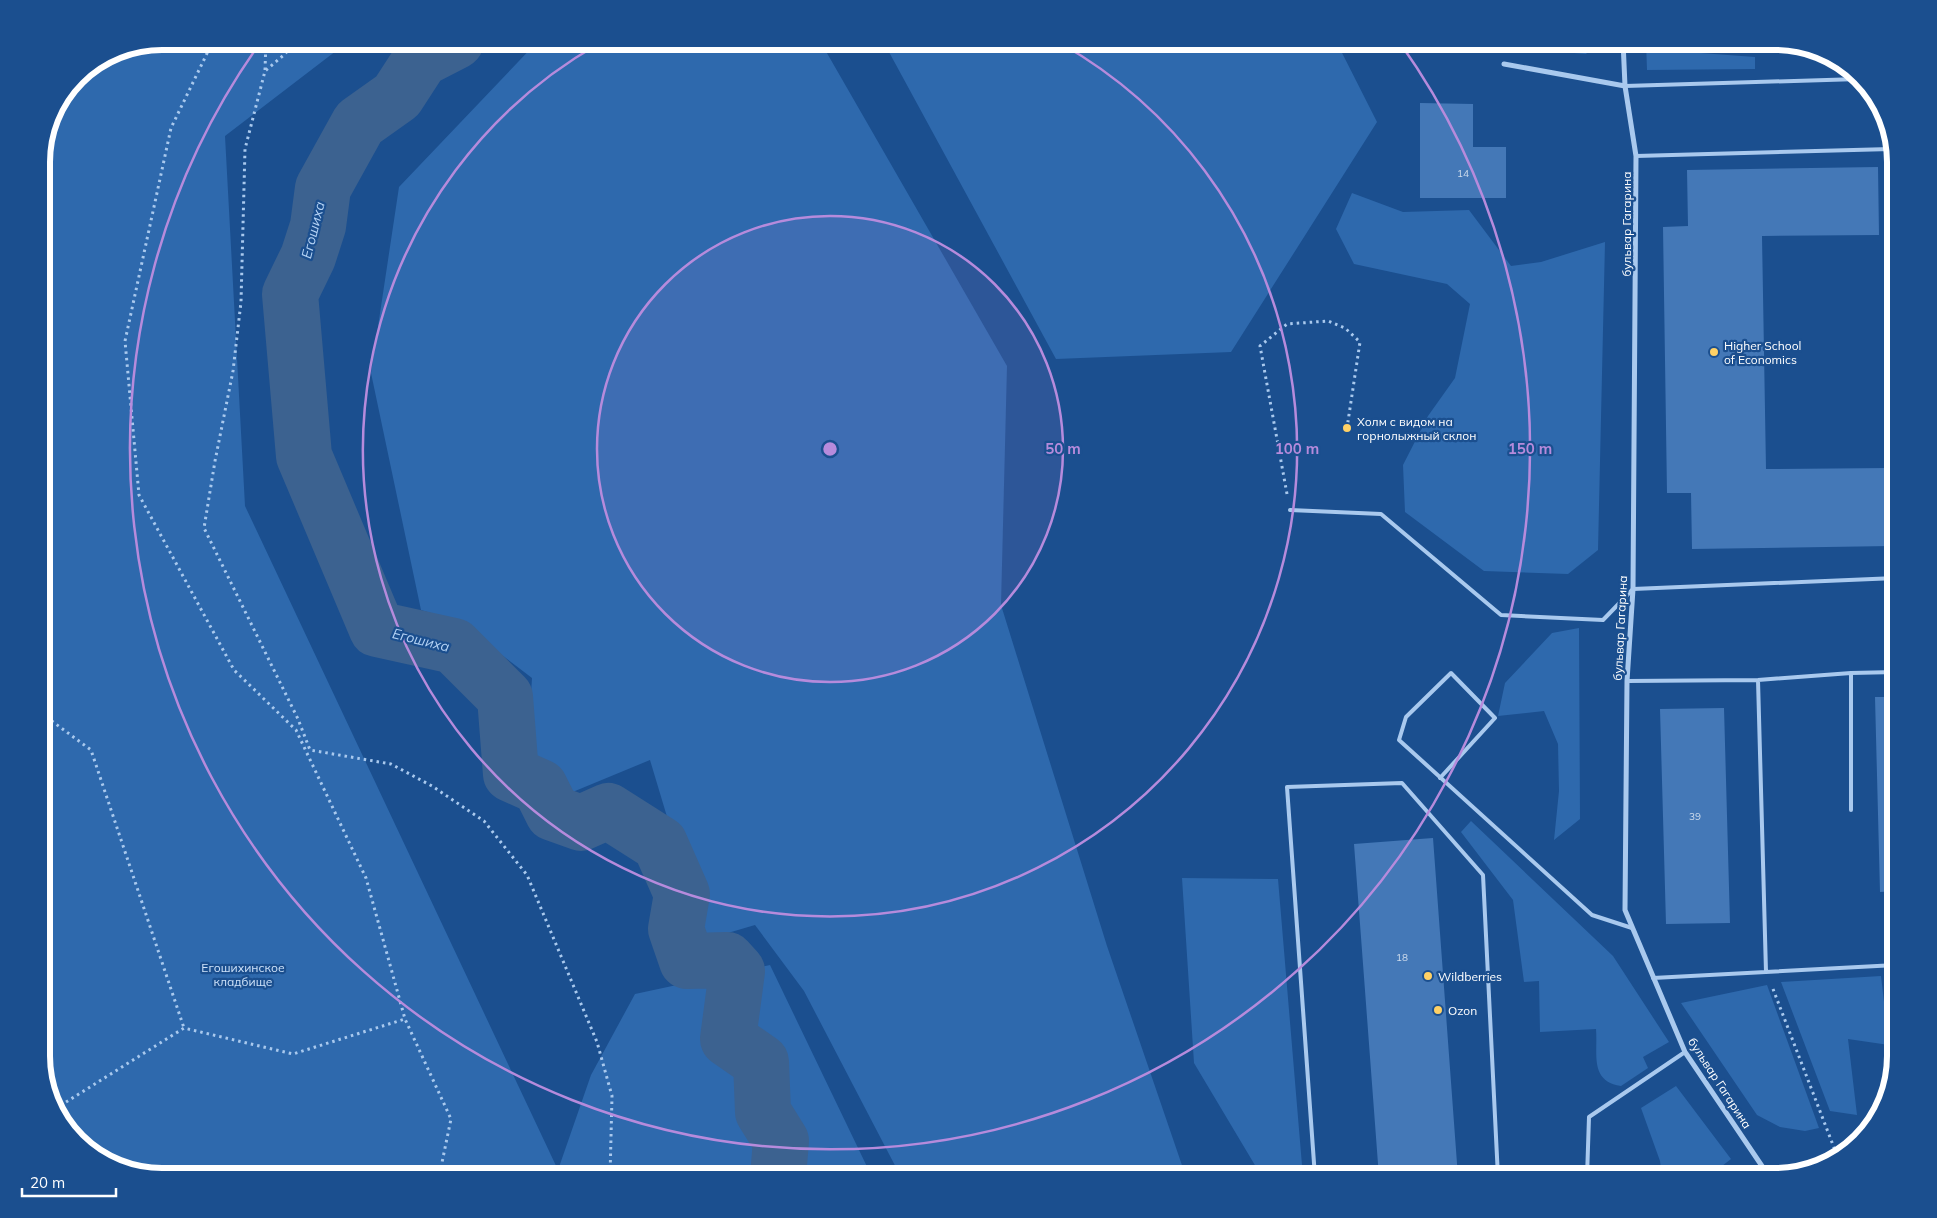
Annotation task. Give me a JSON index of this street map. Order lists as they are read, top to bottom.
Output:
{
  "streets": {
    "street": ["бульвар Гагарина"]
  },
  "water": ["Егошиха"],
  "parks": ["Егошихинское кладбище"],
  "places": [
    "Higher School of Economics",
    "Холм с видом на горнолыжный склон",
    "Wildberries",
    "Ozon"
  ],
  "house_numbers": ["14", "39", "18"],
  "scale_bar": "20 m",
  "rings": ["50 m", "100 m", "150 m"]
}
